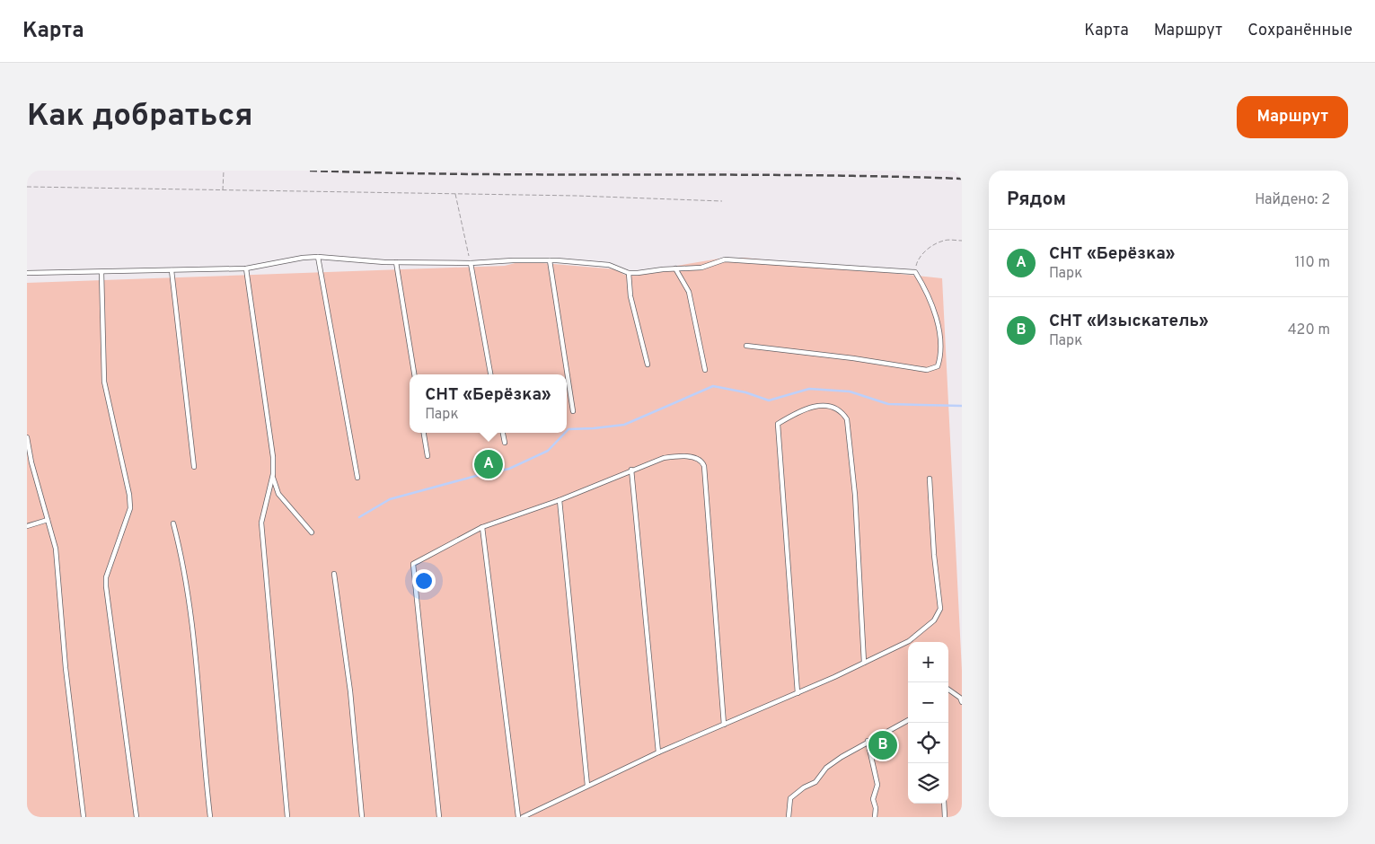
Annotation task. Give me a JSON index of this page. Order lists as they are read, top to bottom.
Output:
{
  "page": {
    "header": "Карта",
    "nav": ["Карта", "Маршрут", "Сохранённые"],
    "buttons": "Маршрут",
    "title": "Как добраться",
    "heading": ["Рядом", "Найдено: 2"],
    "list": [
      {
        "mark": "A",
        "name": "СНТ «Берёзка»",
        "note": "Парк",
        "value": "110 m"
      },
      {
        "mark": "B",
        "name": "СНТ «Изыскатель»",
        "note": "Парк",
        "value": "420 m"
      }
    ],
    "popup": ["СНТ «Берёзка»", "Парк"],
    "pins": ["A", "B"],
    "map_buttons": ["+", "−"]
  }
}
